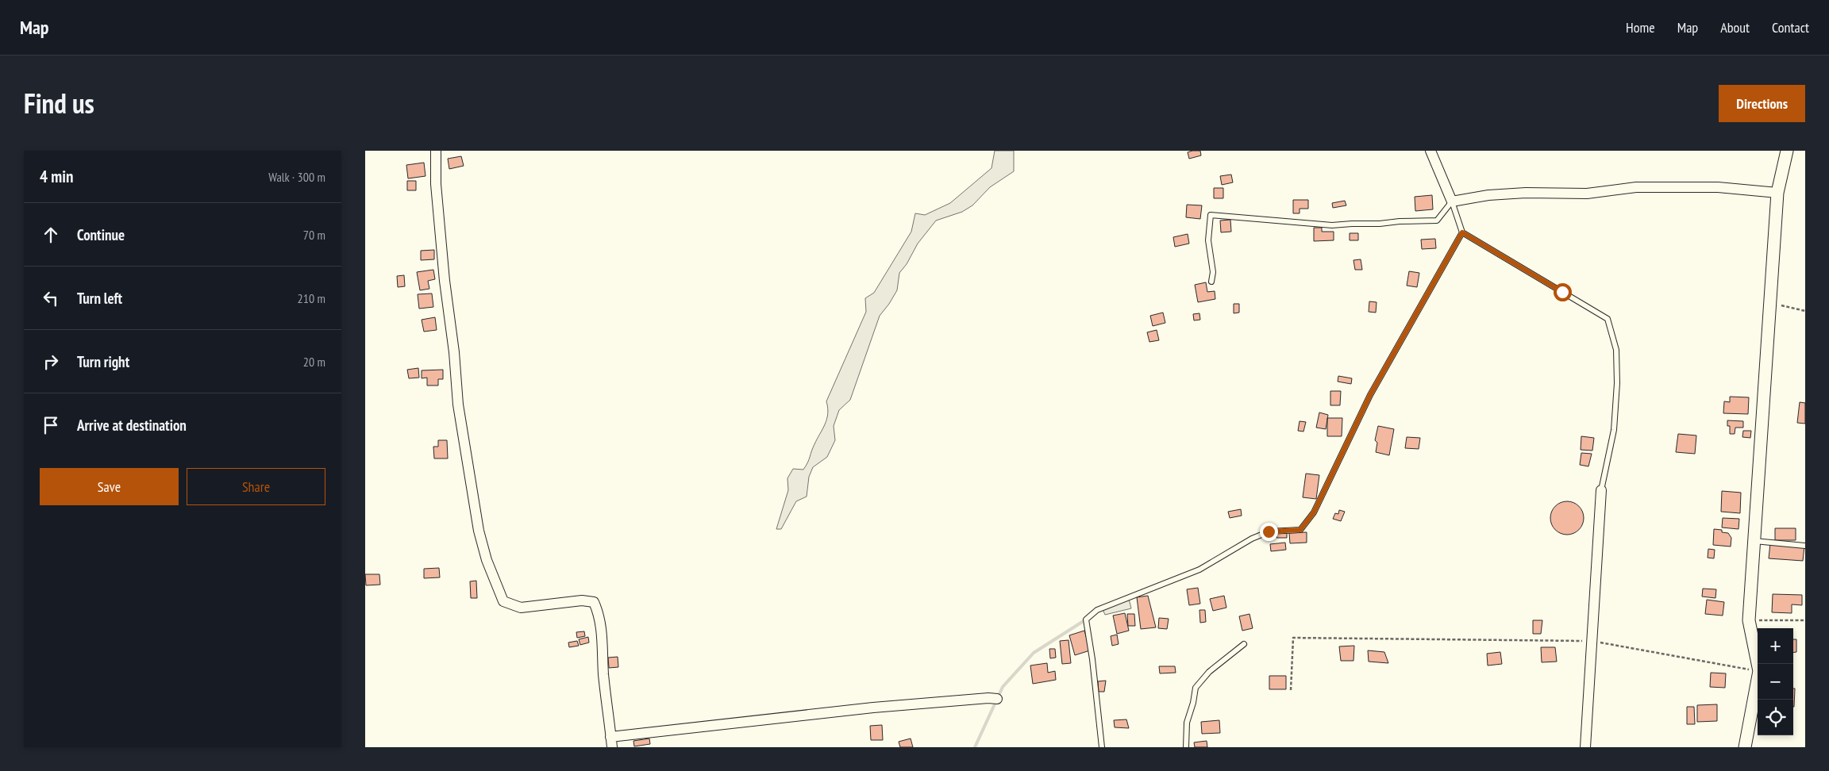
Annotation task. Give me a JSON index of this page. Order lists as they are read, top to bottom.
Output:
{
  "page": {
    "header": "Map",
    "nav": [
      "Home",
      "Map",
      "About",
      "Contact"
    ],
    "title": "Find us",
    "buttons": [
      "Directions",
      ["Save", "Share"]
    ],
    "heading": ["4 min", "Walk · 300 m"],
    "list": [
      ["Continue", "70 m"],
      ["Turn left", "210 m"],
      ["Turn right", "20 m"],
      "Arrive at destination"
    ],
    "map_buttons": ["+", "−"]
  }
}
